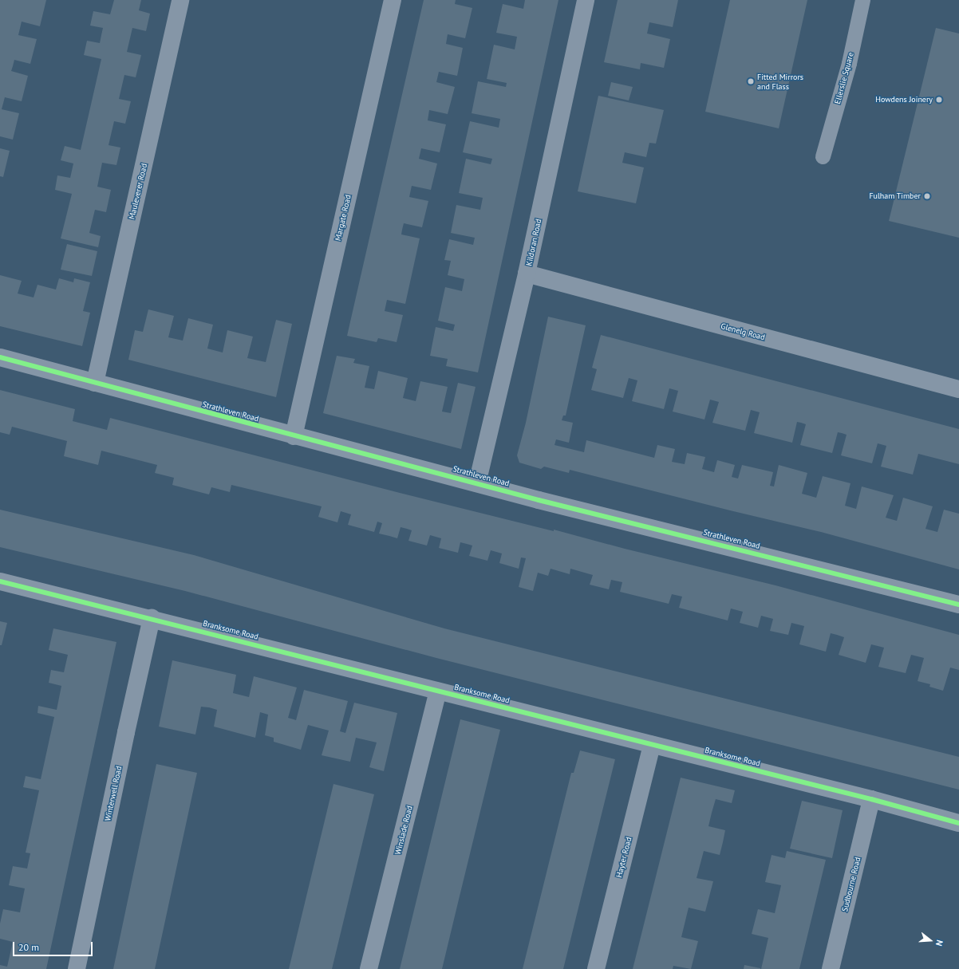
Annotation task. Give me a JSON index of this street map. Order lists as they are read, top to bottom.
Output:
{
  "streets": {
    "street": [
      "Mauleverer Road",
      "Margate Road",
      "Kildoran Road",
      "Glenelg Road",
      "Strathleven Road",
      "Branksome Road",
      "Winterwell Road",
      "Winslade Road",
      "Hayter Road",
      "Sudbourne Road"
    ],
    "lane": ["Ellerslie Square"]
  },
  "crossings": [
    ["Mauleverer Road", "Strathleven Road"],
    ["Margate Road", "Strathleven Road"],
    ["Kildoran Road", "Glenelg Road"],
    ["Kildoran Road", "Strathleven Road"],
    ["Branksome Road", "Winterwell Road"],
    ["Branksome Road", "Winslade Road"],
    ["Branksome Road", "Hayter Road"],
    ["Branksome Road", "Sudbourne Road"]
  ],
  "places": ["Fitted Mirrors and Flass", "Howdens Joinery", "Fulham Timber"],
  "scale_bar": "20 m",
  "north": "right"
}
